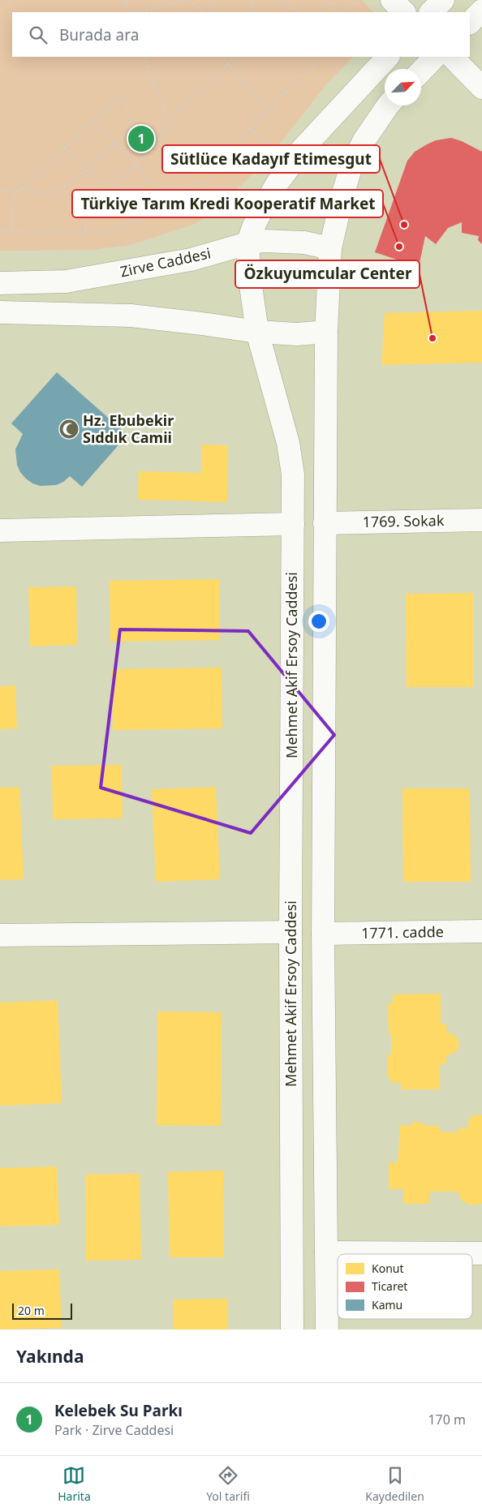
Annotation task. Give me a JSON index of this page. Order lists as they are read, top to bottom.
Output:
{
  "streets": {
    "street": [
      "Zirve Caddesi",
      "1769. Sokak",
      "Mehmet Akif Ersoy Caddesi",
      "1771. cadde"
    ]
  },
  "crossings": [
    ["Zirve Caddesi", "Mehmet Akif Ersoy Caddesi"]
  ],
  "places": {
    "other": ["Sütlüce Kadayıf Etimesgut", "Türkiye Tarım Kredi Kooperatif Market", "Özkuyumcular Center"],
    "mosque": ["Hz. Ebubekir Sıddık Camii"]
  },
  "legend": ["Konut", "Ticaret", "Kamu"],
  "scale_bar": "20 m",
  "north": "top right",
  "page": {
    "search": "Burada ara",
    "pins": "1",
    "scale": "20 m",
    "heading": "Yakında",
    "list": [
      {
        "mark": "1",
        "name": "Kelebek Su Parkı",
        "note": "Park · Zirve Caddesi",
        "value": "170 m"
      }
    ],
    "nav": ["Harita", "Yol tarifi", "Kaydedilen"]
  }
}
